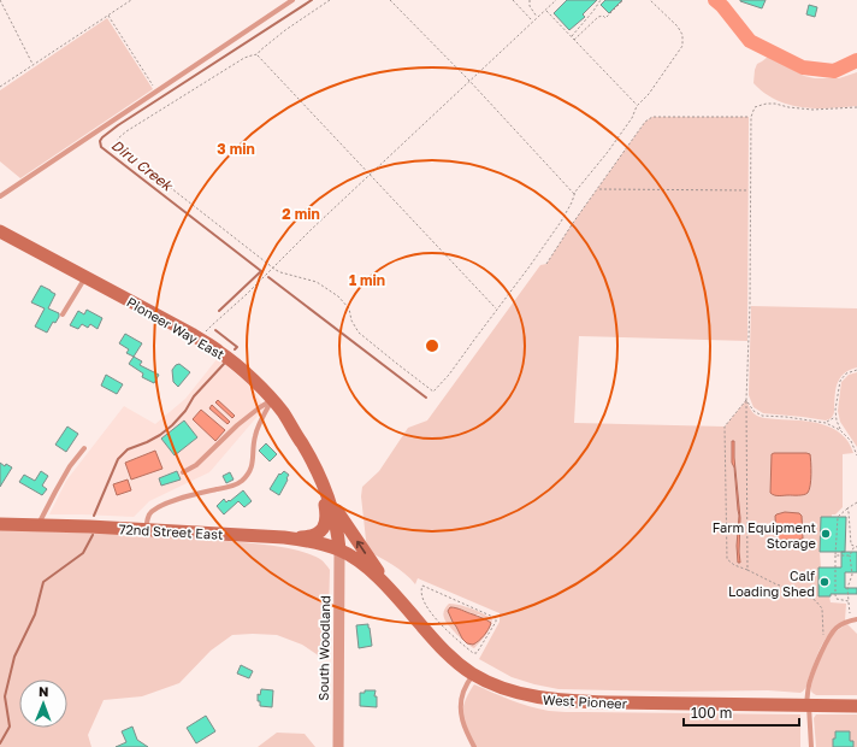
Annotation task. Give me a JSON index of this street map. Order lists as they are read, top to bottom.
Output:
{
  "streets": {
    "main road": ["Pioneer Way East", "72nd Street East", "West Pioneer"],
    "street": ["South Woodland"]
  },
  "crossings": [
    ["Pioneer Way East", "72nd Street East"],
    ["Pioneer Way East", "South Woodland"],
    ["Pioneer Way East", "West Pioneer"],
    ["72nd Street East", "South Woodland"],
    ["72nd Street East", "West Pioneer"],
    ["South Woodland", "West Pioneer"]
  ],
  "water": ["Diru Creek"],
  "places": ["Farm Equipment Storage", "Calf Loading Shed"],
  "scale_bar": "100 m",
  "north": "top",
  "rings": ["3 min", "2 min", "1 min"]
}
